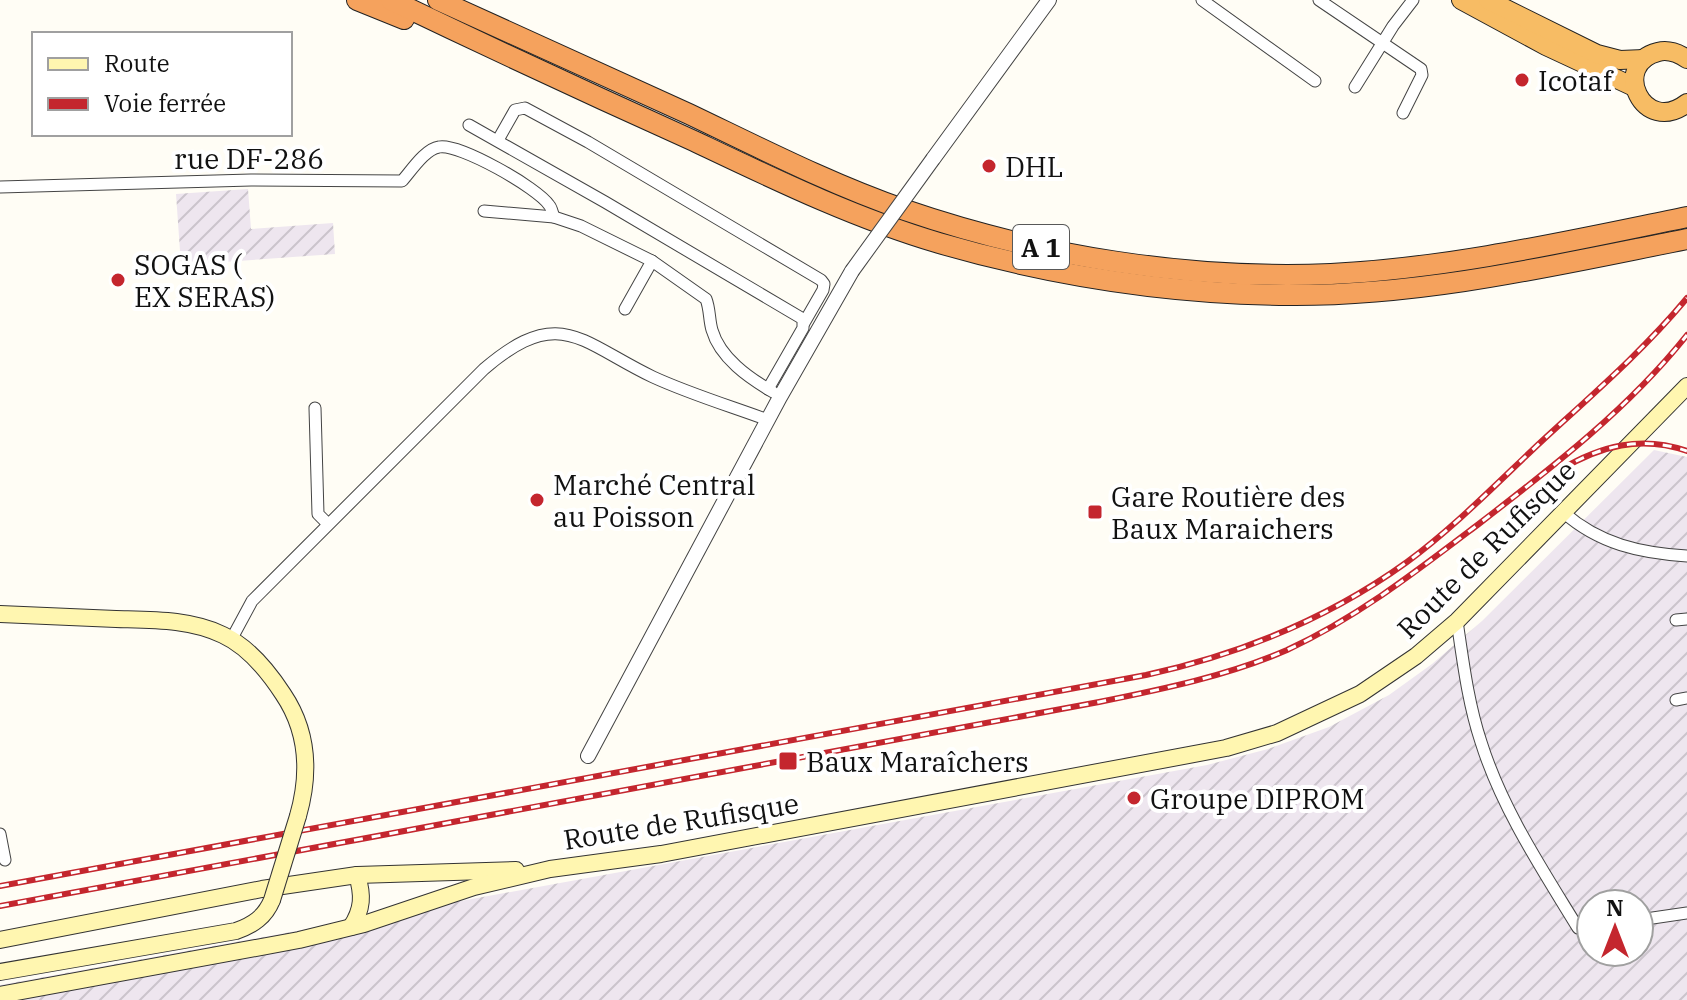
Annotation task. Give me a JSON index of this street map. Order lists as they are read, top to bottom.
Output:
{
  "streets": {
    "highway": ["A 1"],
    "main road": ["Route de Rufisque"],
    "street": ["rue DF-286"]
  },
  "places": {
    "other": [
      "Icotaf",
      "DHL",
      "SOGAS ( EX SERAS)",
      "Marché Central au Poisson",
      "Groupe DIPROM"
    ],
    "transit": ["Gare Routière des Baux Maraichers", "Baux Maraîchers"]
  },
  "legend": ["Route", "Voie ferrée"],
  "north": "top"
}
